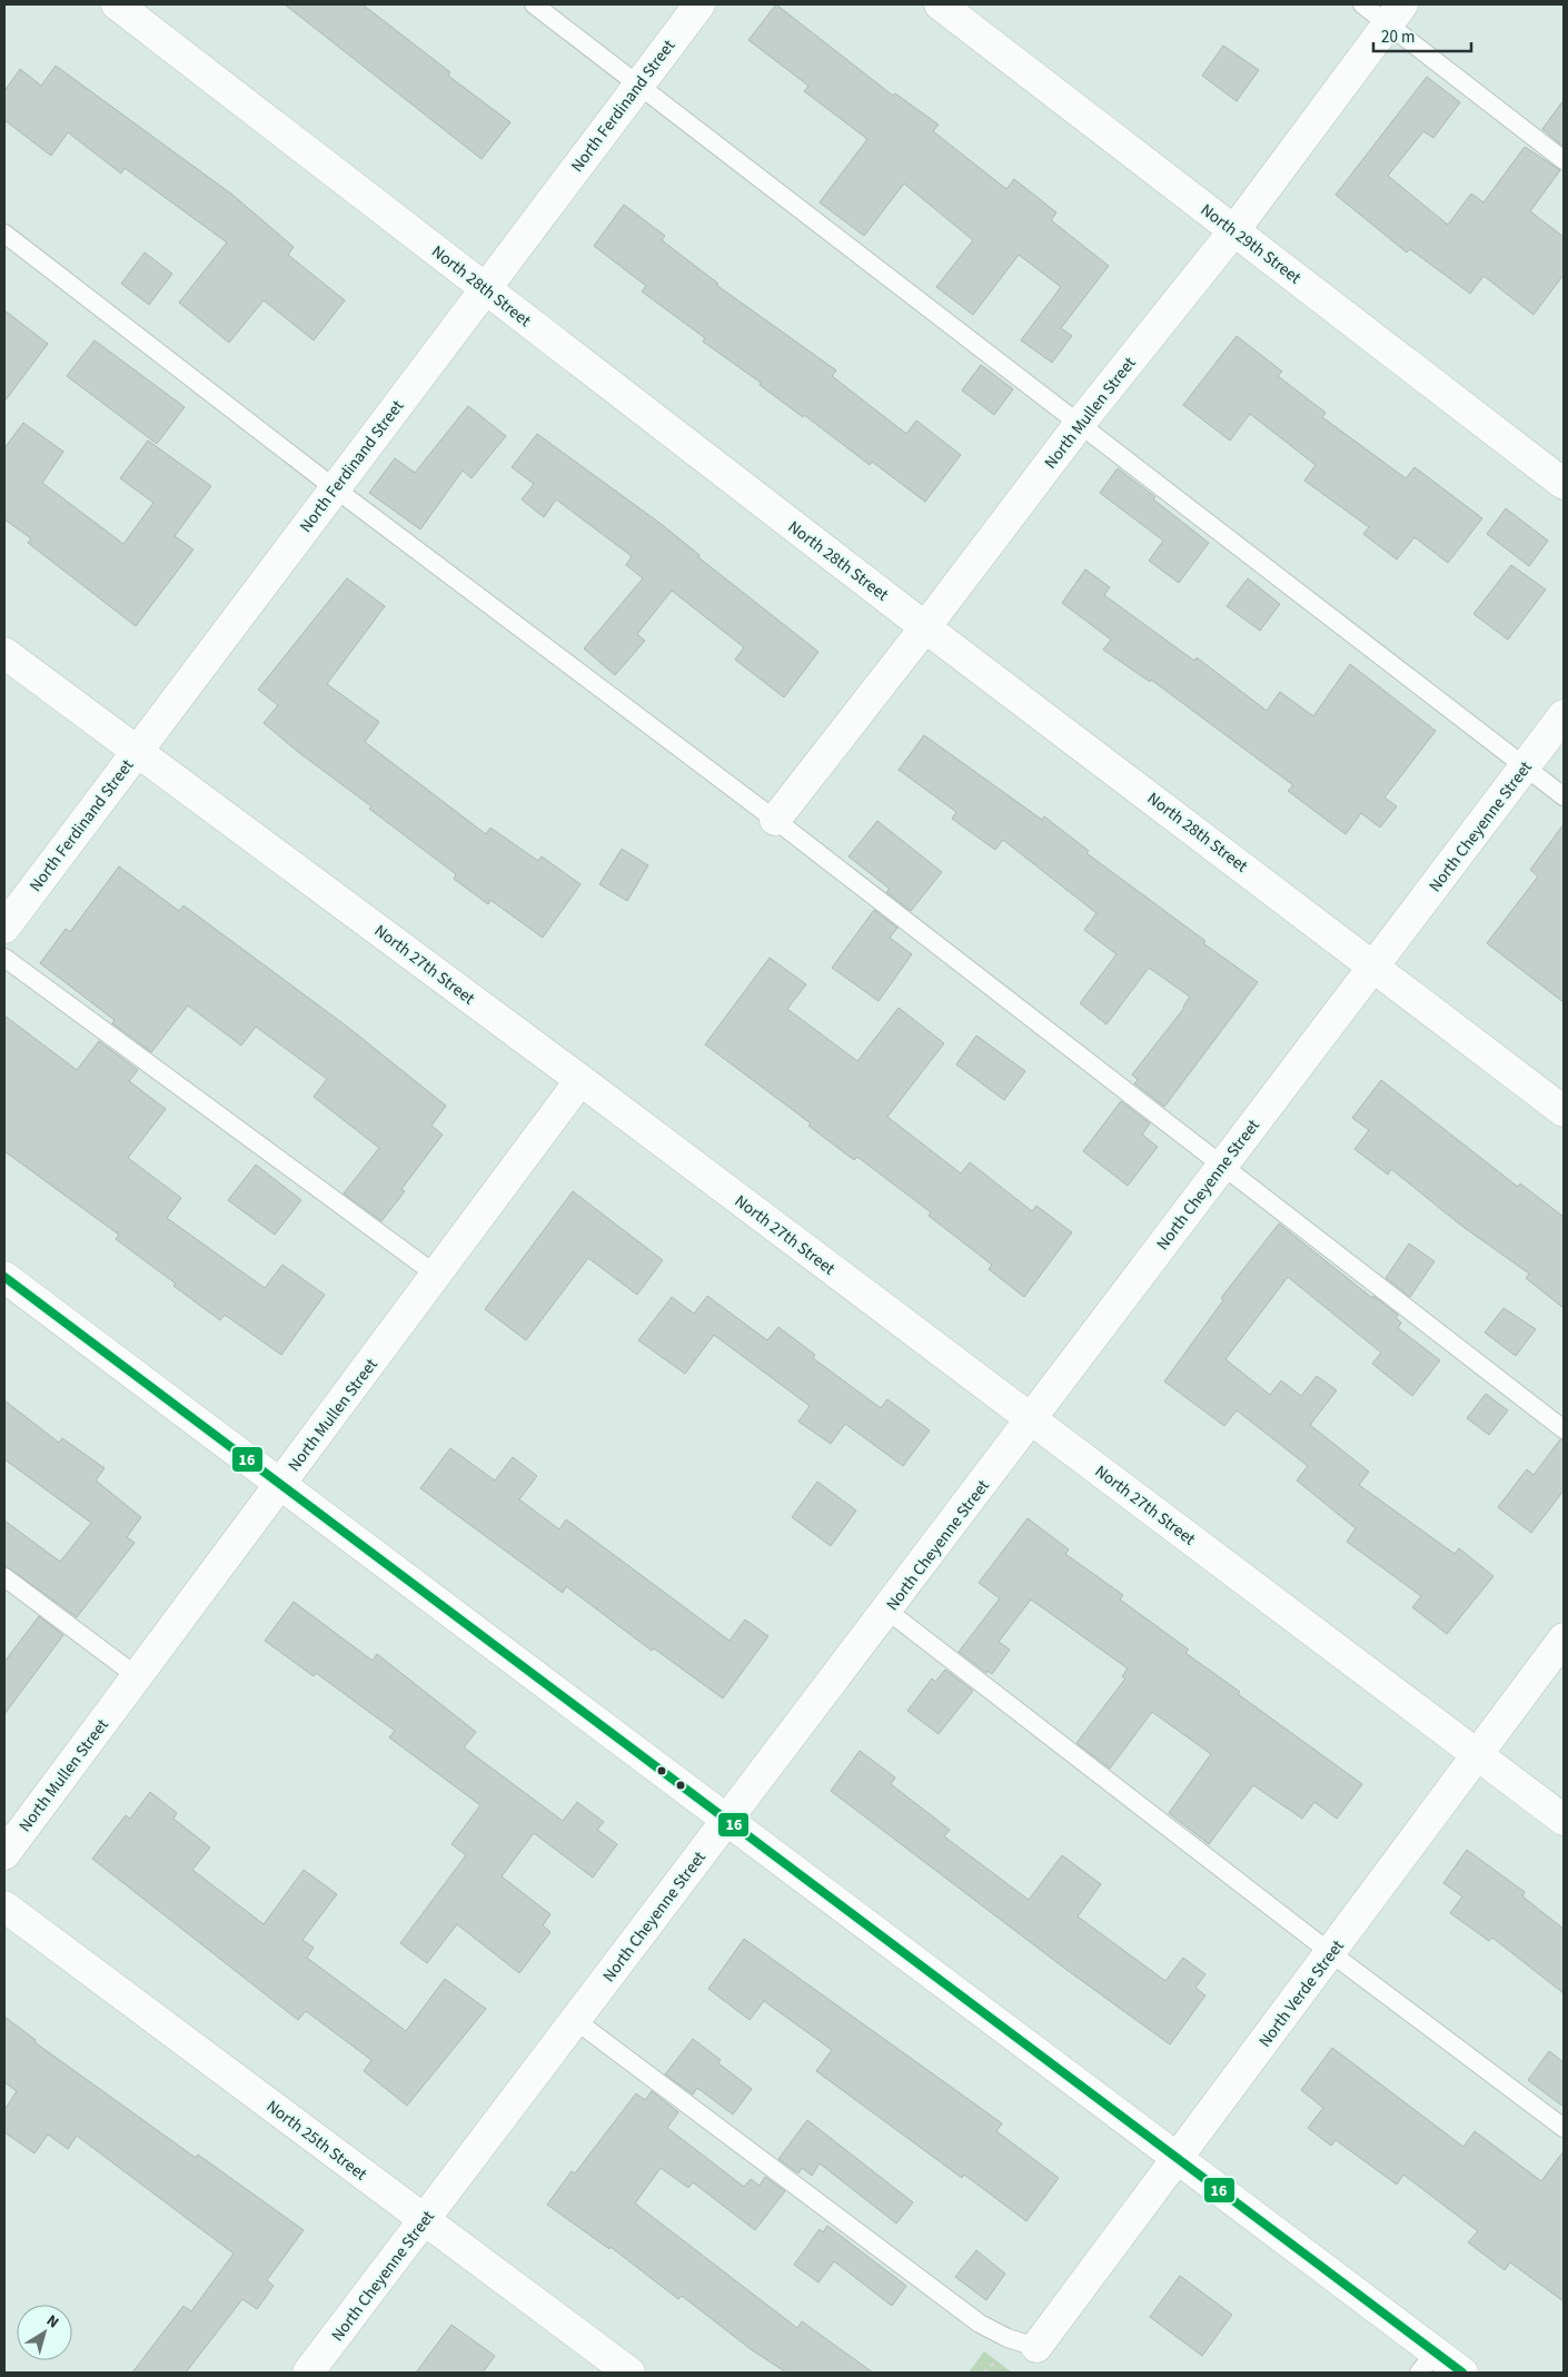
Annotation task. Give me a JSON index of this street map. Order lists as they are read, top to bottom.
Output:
{
  "streets": {
    "street": [
      "North Ferdinand Street",
      "North 29th Street",
      "North 28th Street",
      "North Mullen Street",
      "North Cheyenne Street",
      "North 27th Street",
      "North Verde Street",
      "North 25th Street"
    ]
  },
  "crossings": [
    ["North Ferdinand Street", "North 28th Street"],
    ["North Ferdinand Street", "North 27th Street"],
    ["North 29th Street", "North Mullen Street"],
    ["North 28th Street", "North Mullen Street"],
    ["North 28th Street", "North Cheyenne Street"],
    ["North Mullen Street", "North 27th Street"],
    ["North Cheyenne Street", "North 27th Street"],
    ["North Cheyenne Street", "North 25th Street"],
    ["North 27th Street", "North Verde Street"]
  ],
  "lines": ["transit line 16"],
  "scale_bar": "20 m",
  "north": "top right"
}
